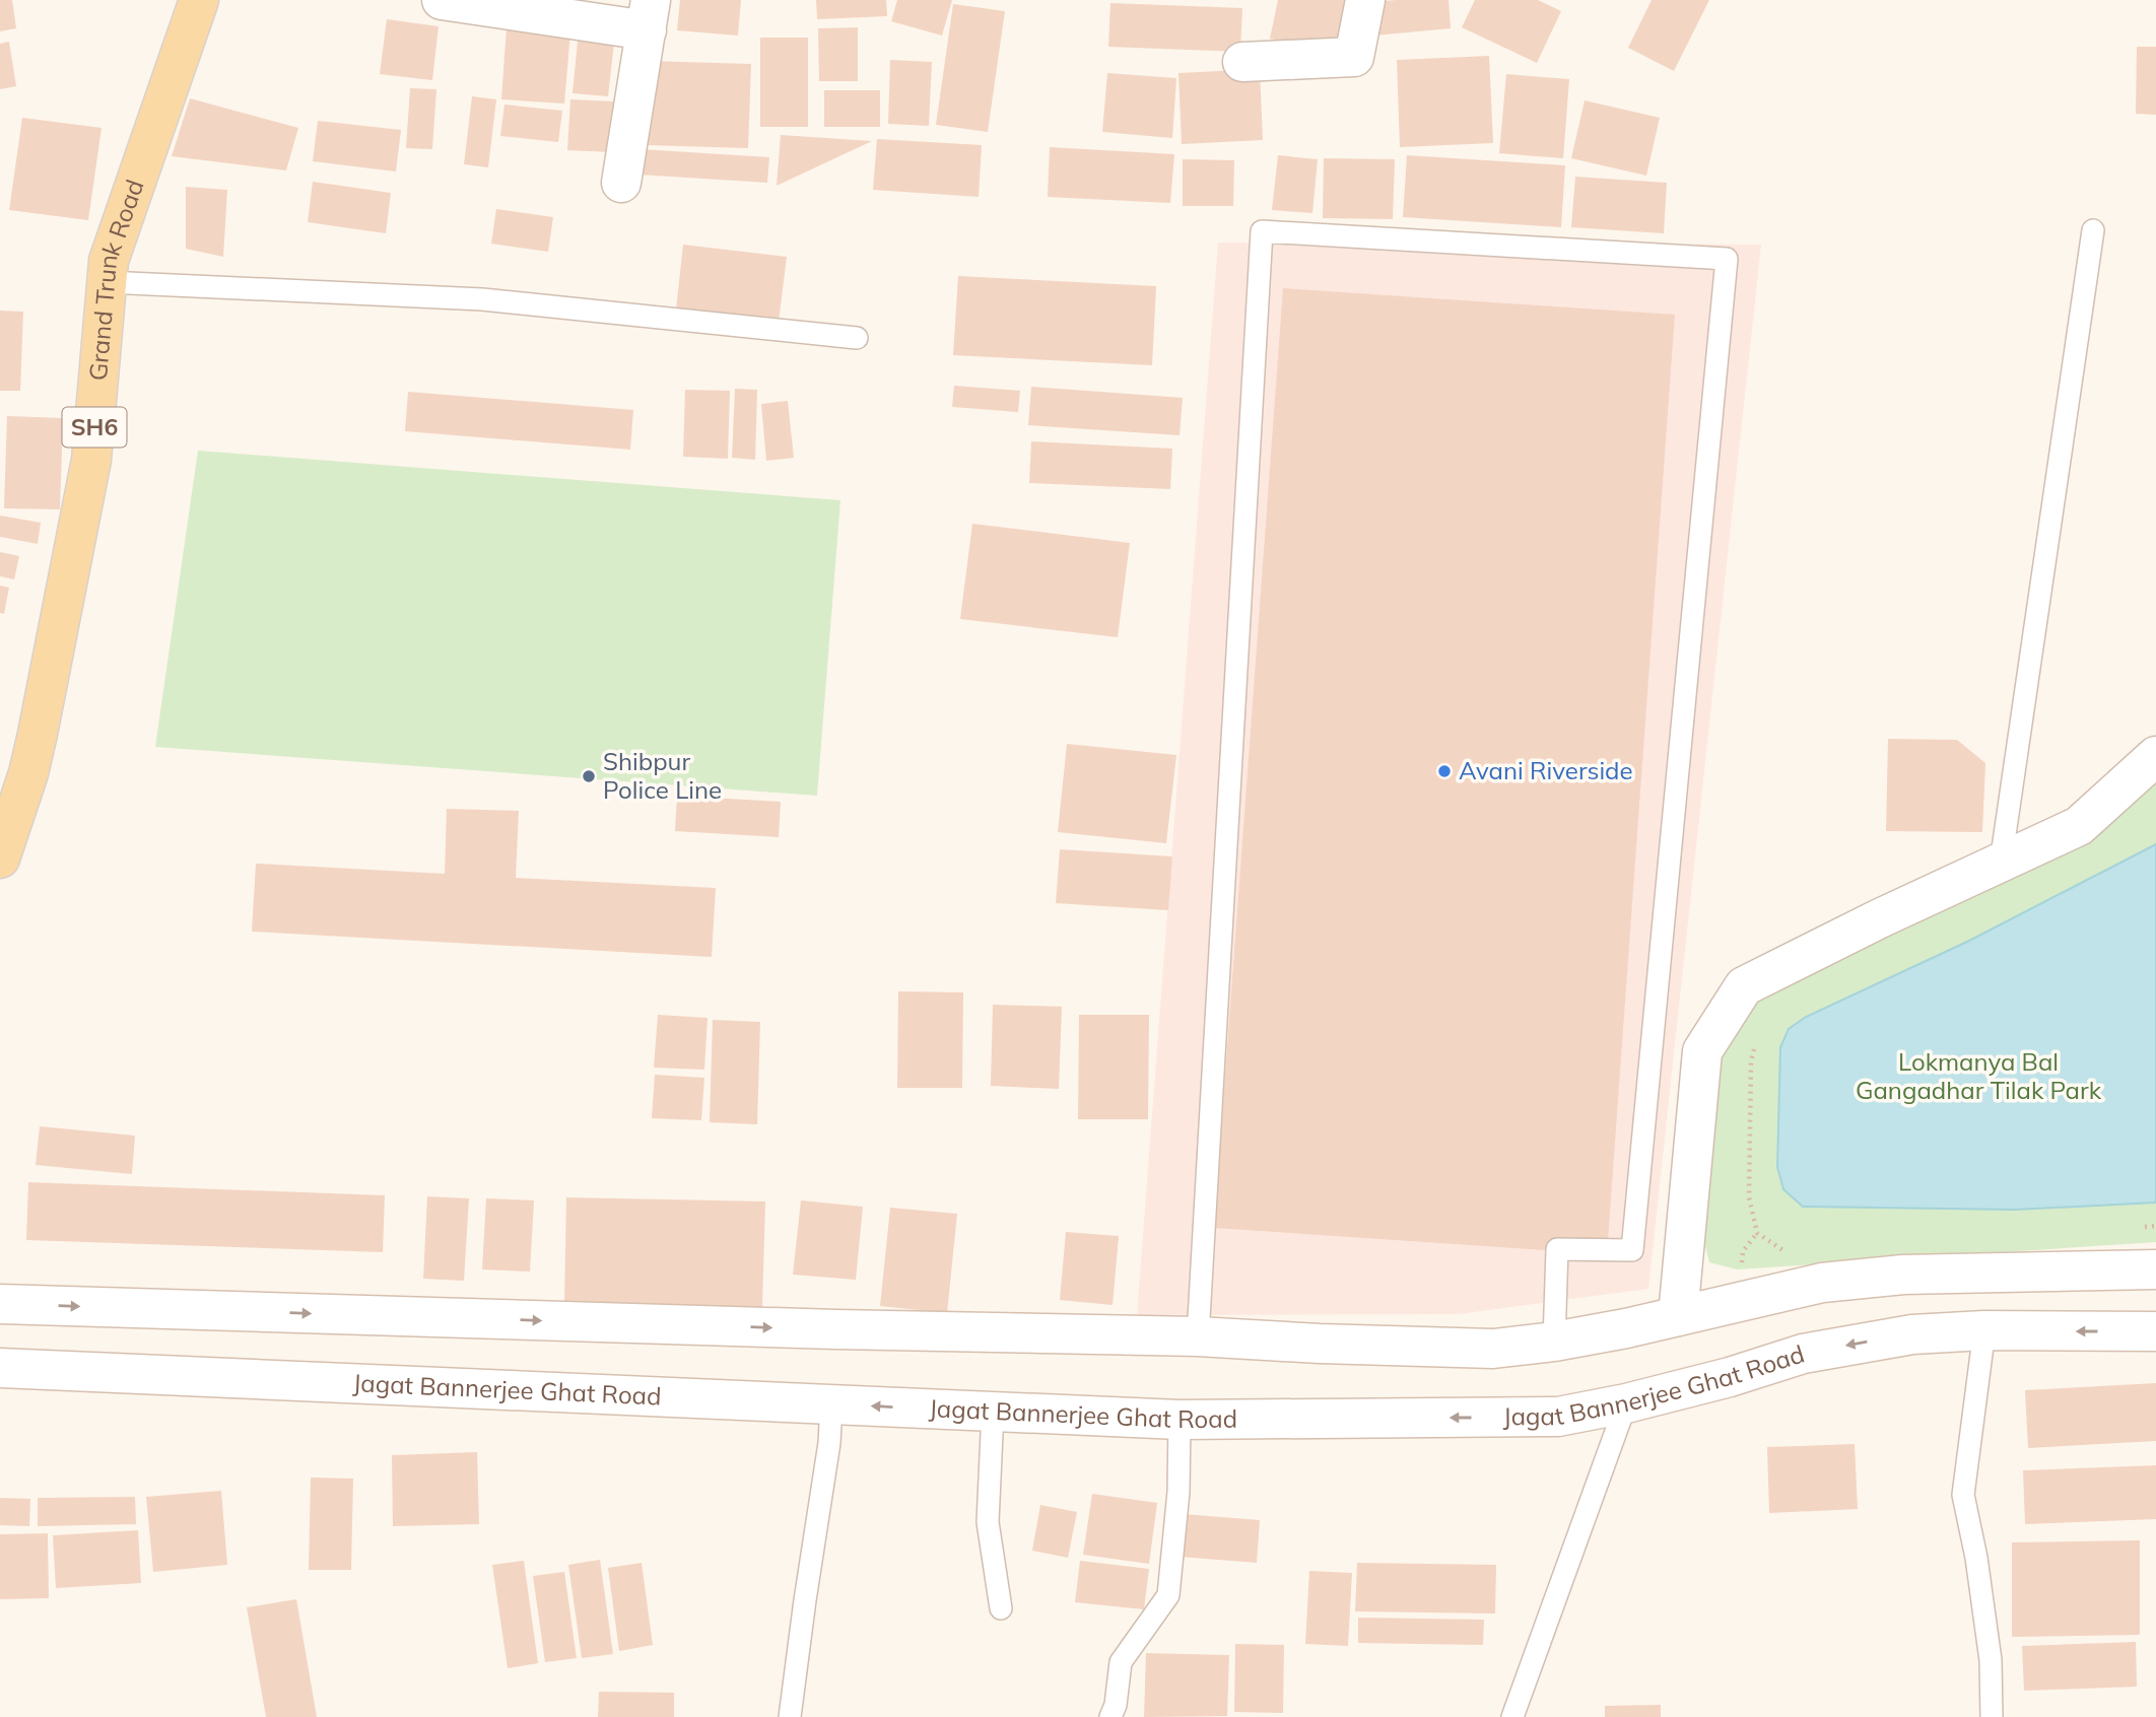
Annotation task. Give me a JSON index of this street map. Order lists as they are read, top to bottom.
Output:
{
  "streets": {
    "main road": ["Grand Trunk Road", "SH6", "Jagat Bannerjee Ghat Road"]
  },
  "parks": ["Lokmanya Bal Gangadhar Tilak Park"],
  "places": ["Avani Riverside", "Shibpur Police Line"]
}
